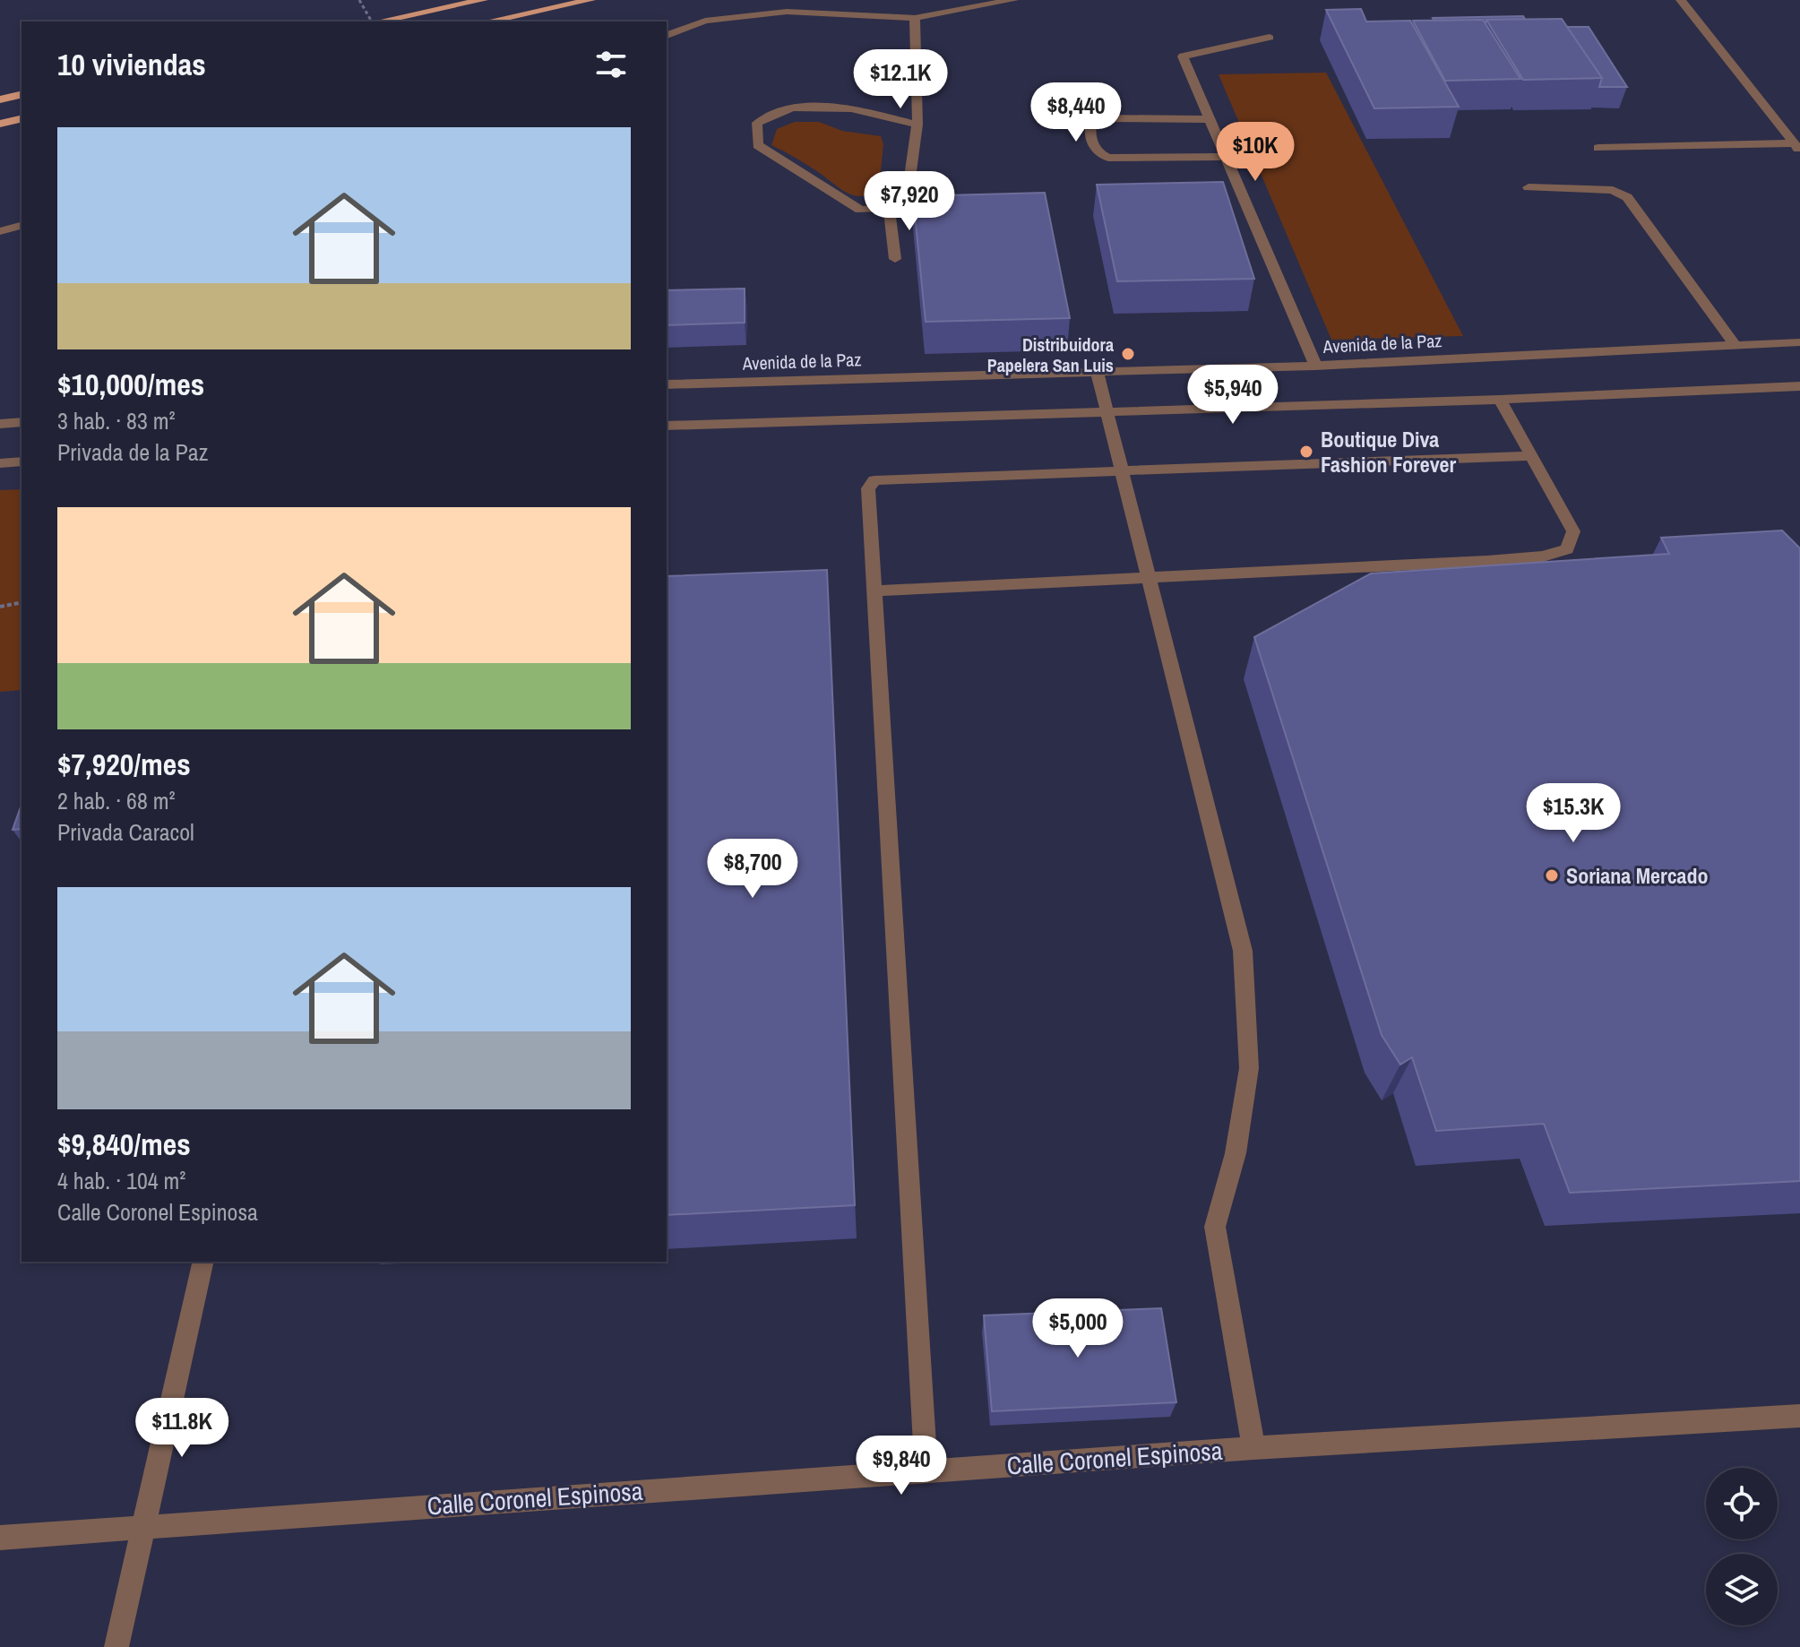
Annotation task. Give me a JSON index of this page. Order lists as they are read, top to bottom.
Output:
{
  "streets": {
    "street": ["Avenida de la Paz", "Calle Coronel Espinosa"]
  },
  "places": ["Distribuidora Papelera San Luis", "Boutique Diva Fashion Forever", "Soriana Mercado"],
  "page": {
    "heading": "10 viviendas",
    "price": [
      "$12.1K",
      "$8,440",
      "$10K",
      "$7,920",
      "$5,940",
      "$15.3K",
      "$8,700",
      "$5,000",
      "$11.8K",
      "$9,840"
    ],
    "list": [
      {
        "name": "$10,000/mes",
        "note": "3 hab. · 83 m² · Privada de la Paz"
      },
      {
        "name": "$7,920/mes",
        "note": "2 hab. · 68 m² · Privada Caracol"
      },
      {
        "name": "$9,840/mes",
        "note": "4 hab. · 104 m² · Calle Coronel Espinosa"
      }
    ]
  }
}
